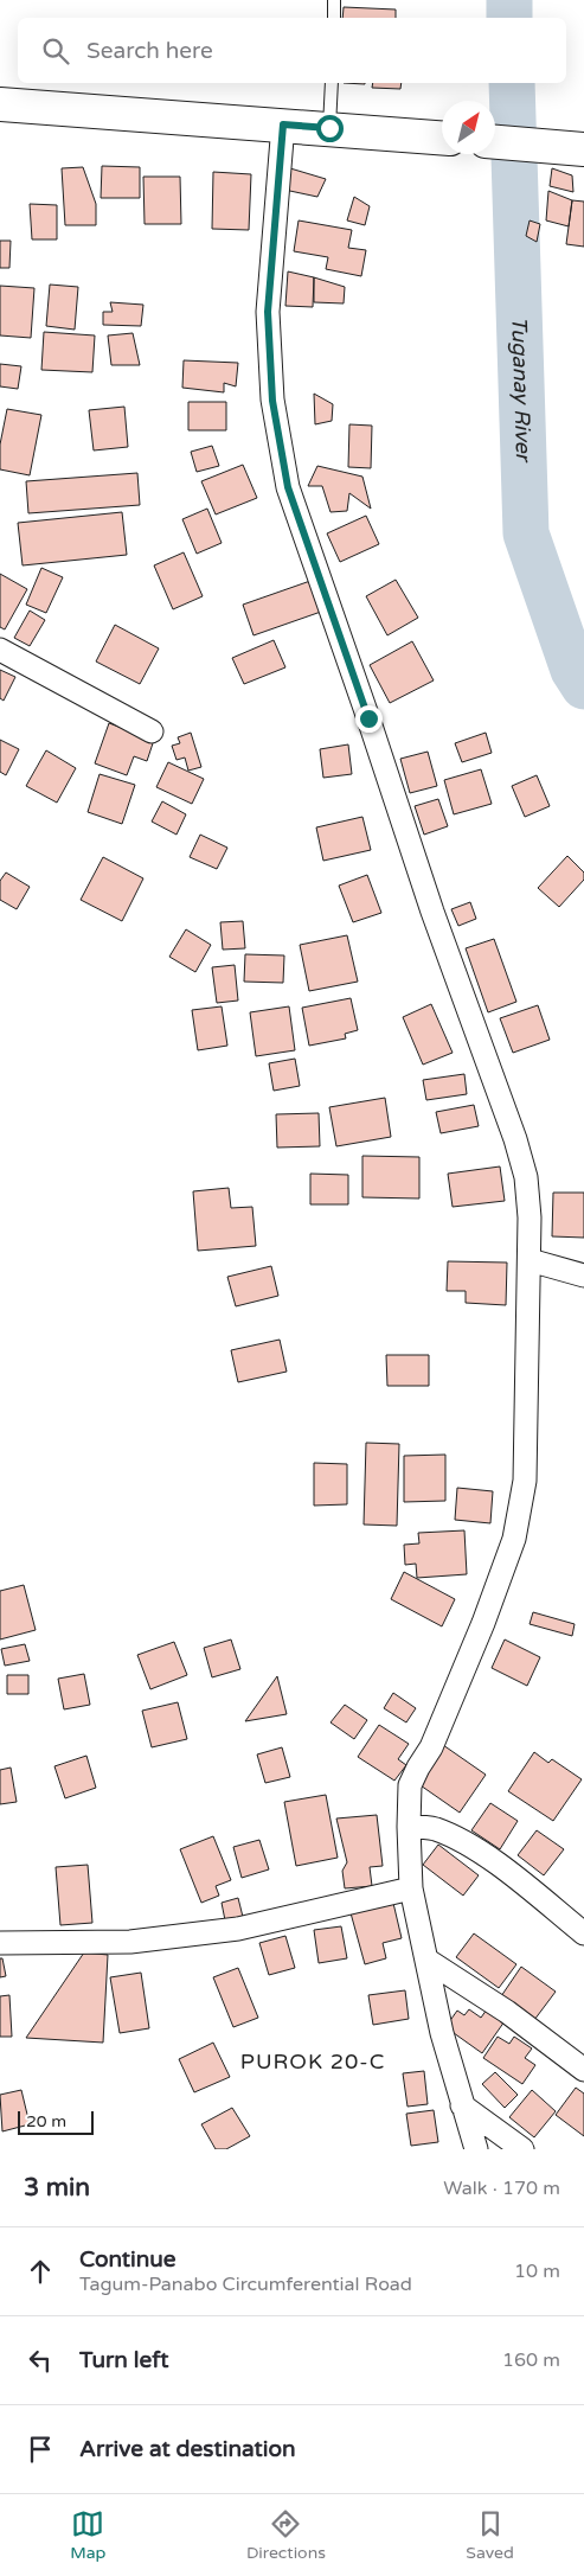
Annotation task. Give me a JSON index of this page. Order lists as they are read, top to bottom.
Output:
{
  "districts": ["PUROK 20-C"],
  "water": ["Tuganay River"],
  "scale_bar": "20 m",
  "north": "top right",
  "page": {
    "search": "Search here",
    "scale": "20 m",
    "heading": ["3 min", "Walk · 170 m"],
    "list": [
      ["Continue", "Tagum-Panabo Circumferential Road", "10 m"],
      ["Turn left", "160 m"],
      "Arrive at destination"
    ],
    "nav": ["Map", "Directions", "Saved"]
  }
}
